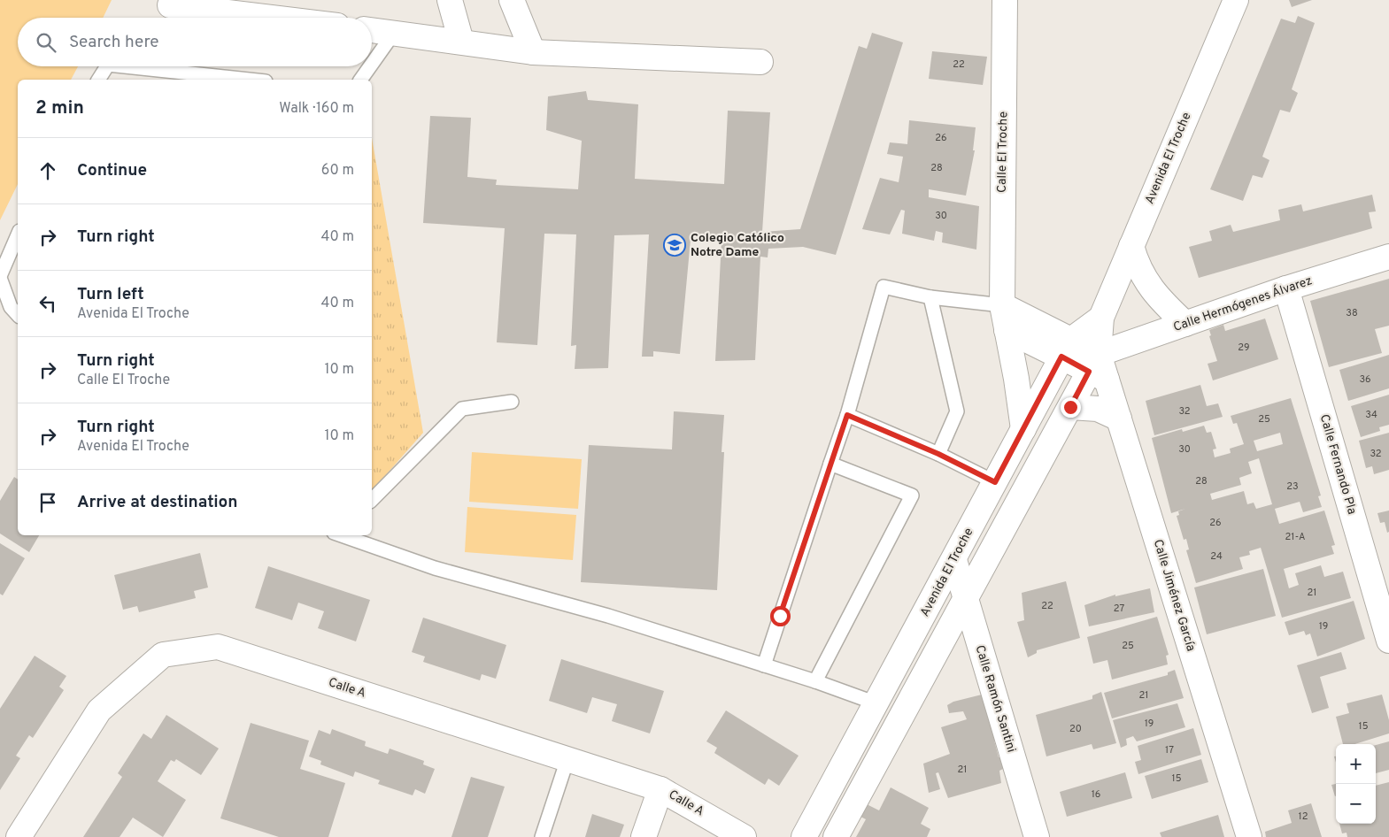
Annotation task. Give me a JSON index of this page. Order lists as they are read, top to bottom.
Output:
{
  "streets": {
    "street": [
      "Calle El Troche",
      "Avenida El Troche",
      "Calle Hermógenes Álvarez",
      "Calle Fernando Pla",
      "Calle Jiménez García",
      "Calle A",
      "Calle Ramón Santini"
    ]
  },
  "crossings": [
    ["Calle El Troche", "Avenida El Troche"],
    ["Avenida El Troche", "Calle Hermógenes Álvarez"],
    ["Avenida El Troche", "Calle Jiménez García"],
    ["Avenida El Troche", "Calle Ramón Santini"],
    ["Calle Hermógenes Álvarez", "Calle Fernando Pla"],
    ["Calle Hermógenes Álvarez", "Calle Jiménez García"]
  ],
  "places": {
    "school or university": ["Colegio Católico Notre Dame"]
  },
  "house_numbers": [
    "22",
    "26",
    "28",
    "30",
    "38",
    "29",
    "36",
    "32",
    "34",
    "25",
    "30",
    "32",
    "28",
    "23",
    "26",
    "21-A",
    "24",
    "21",
    "22",
    "27",
    "19",
    "25",
    "21",
    "19",
    "15",
    "20",
    "17",
    "21",
    "15",
    "16",
    "12"
  ],
  "page": {
    "search": "Search here",
    "heading": ["2 min", "Walk · 160 m"],
    "list": [
      ["Continue", "60 m"],
      ["Turn right", "40 m"],
      ["Turn left", "Avenida El Troche", "40 m"],
      ["Turn right", "Calle El Troche", "10 m"],
      ["Turn right", "Avenida El Troche", "10 m"],
      "Arrive at destination"
    ],
    "map_buttons": ["+", "−"]
  }
}
